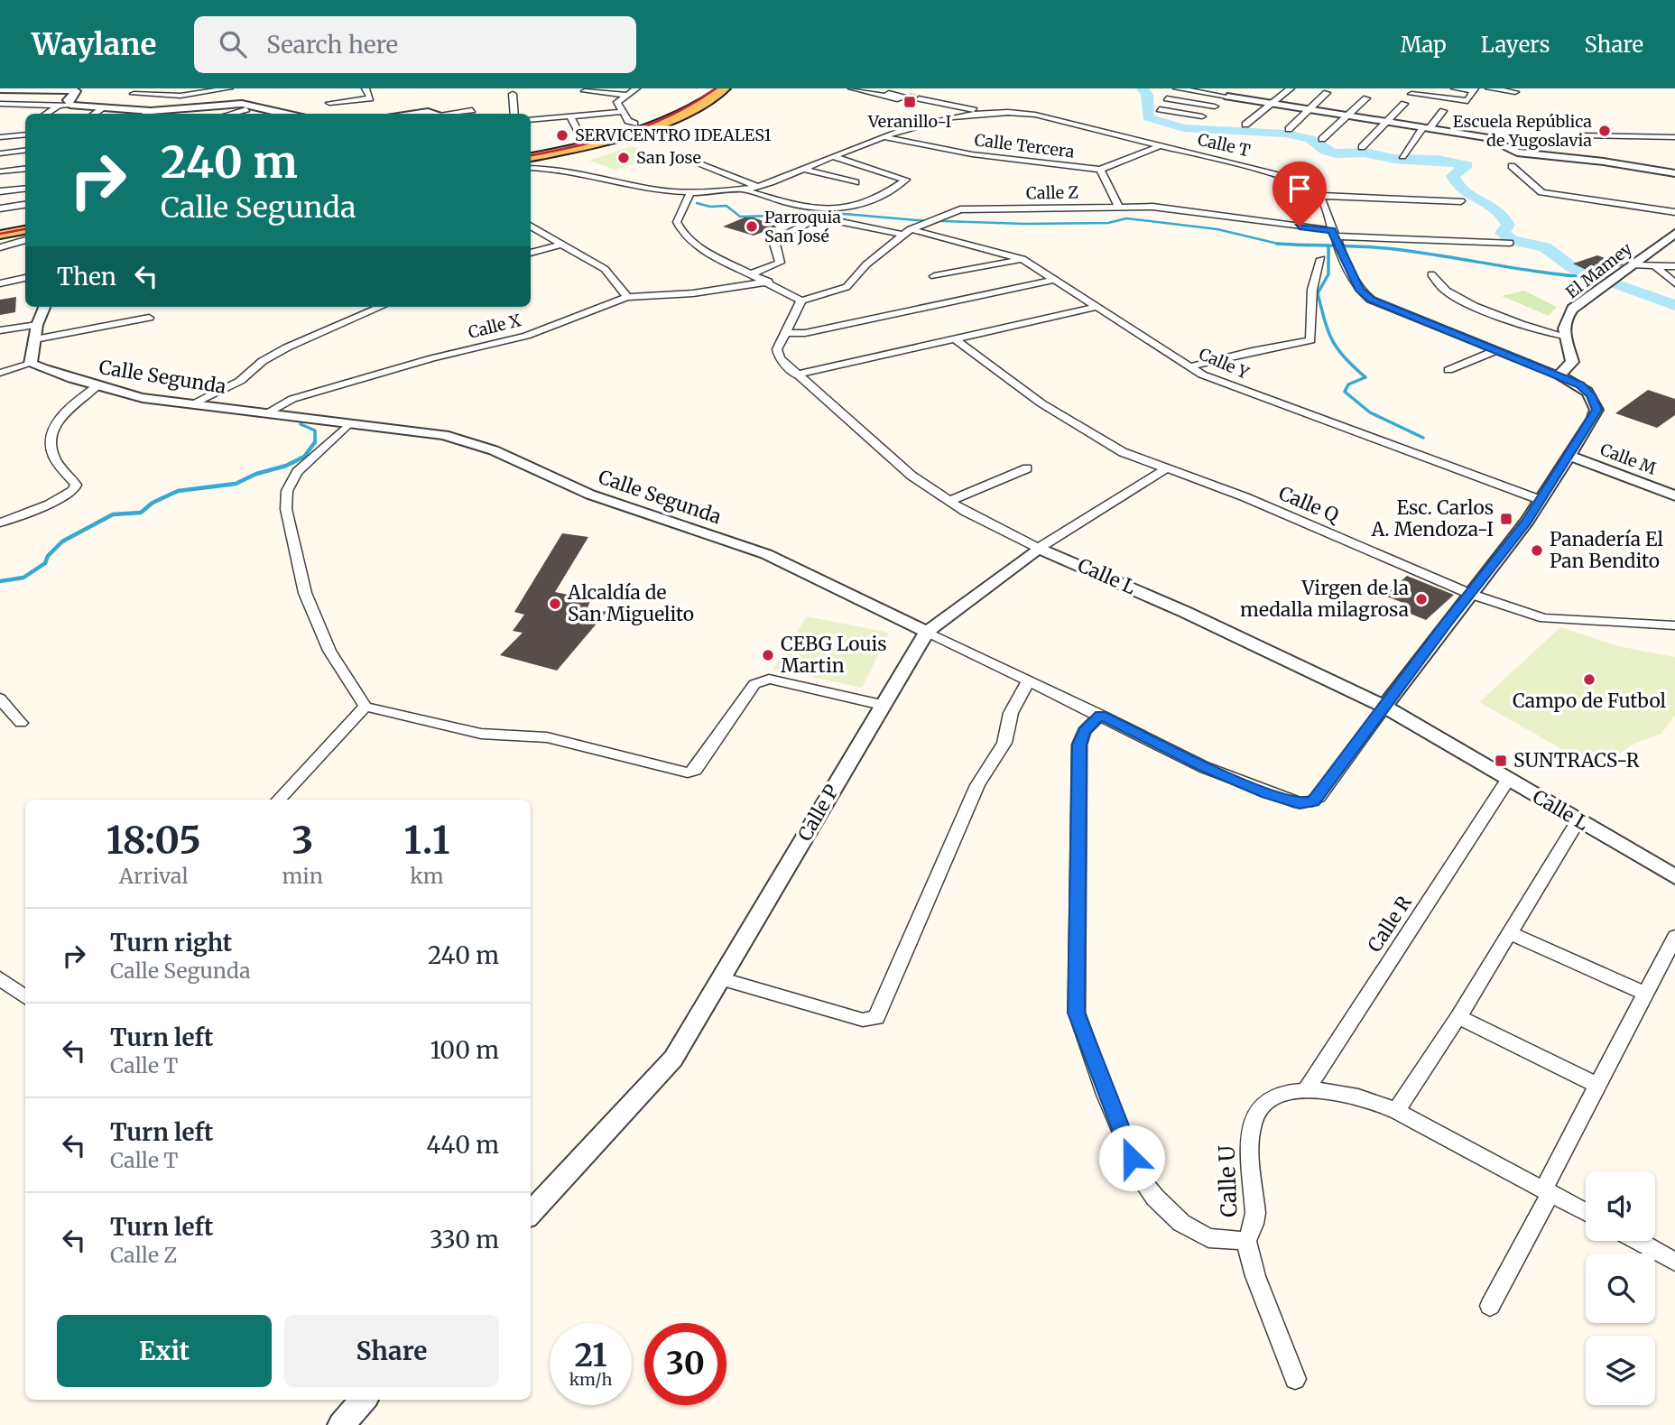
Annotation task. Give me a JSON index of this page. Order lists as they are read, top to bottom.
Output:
{
  "streets": {
    "street": [
      "Calle T",
      "Calle Tercera",
      "Calle Z",
      "El Mamey",
      "Calle X",
      "Calle Y",
      "Calle Segunda",
      "Calle M",
      "Calle Q",
      "Calle L",
      "Calle P",
      "Calle R",
      "Calle U"
    ]
  },
  "crossings": [
    ["Calle T", "Calle Tercera"],
    ["Calle Z", "Calle Y"],
    ["Calle X", "Calle Segunda"],
    ["Calle Segunda", "Calle L"],
    ["Calle Segunda", "Calle P"],
    ["Calle Segunda", "Calle U"],
    ["Calle Q", "Calle P"],
    ["Calle L", "Calle P"],
    ["Calle L", "Calle R"],
    ["Calle R", "Calle U"]
  ],
  "places": {
    "transit": ["Veranillo-I", "Esc. Carlos A. Mendoza-I", "SUNTRACS-R"],
    "other": [
      "Escuela República de Yugoslavia",
      "SERVICENTRO IDEALES1",
      "San Jose",
      "Parroquia San José",
      "Panadería El Pan Bendito",
      "Virgen de la medalla milagrosa",
      "Alcaldía de San Miguelito",
      "CEBG Louis Martin",
      "Campo de Futbol"
    ]
  },
  "page": {
    "header": "Waylane",
    "search": "Search here",
    "nav": ["Map", "Layers", "Share"],
    "turn": ["240 m", "Calle Segunda"],
    "then": "Then",
    "eta": [
      "18:05",
      "Arrival",
      "3",
      "min",
      "1.1",
      "km"
    ],
    "list": [
      {
        "name": "Turn right",
        "note": "Calle Segunda",
        "value": "240 m"
      },
      {
        "name": "Turn left",
        "note": "Calle T",
        "value": "100 m"
      },
      {
        "name": "Turn left",
        "note": "Calle T",
        "value": "440 m"
      },
      {
        "name": "Turn left",
        "note": "Calle Z",
        "value": "330 m"
      }
    ],
    "buttons": ["Exit", "Share"],
    "speed": "21 km/h",
    "limit": "30"
  }
}
